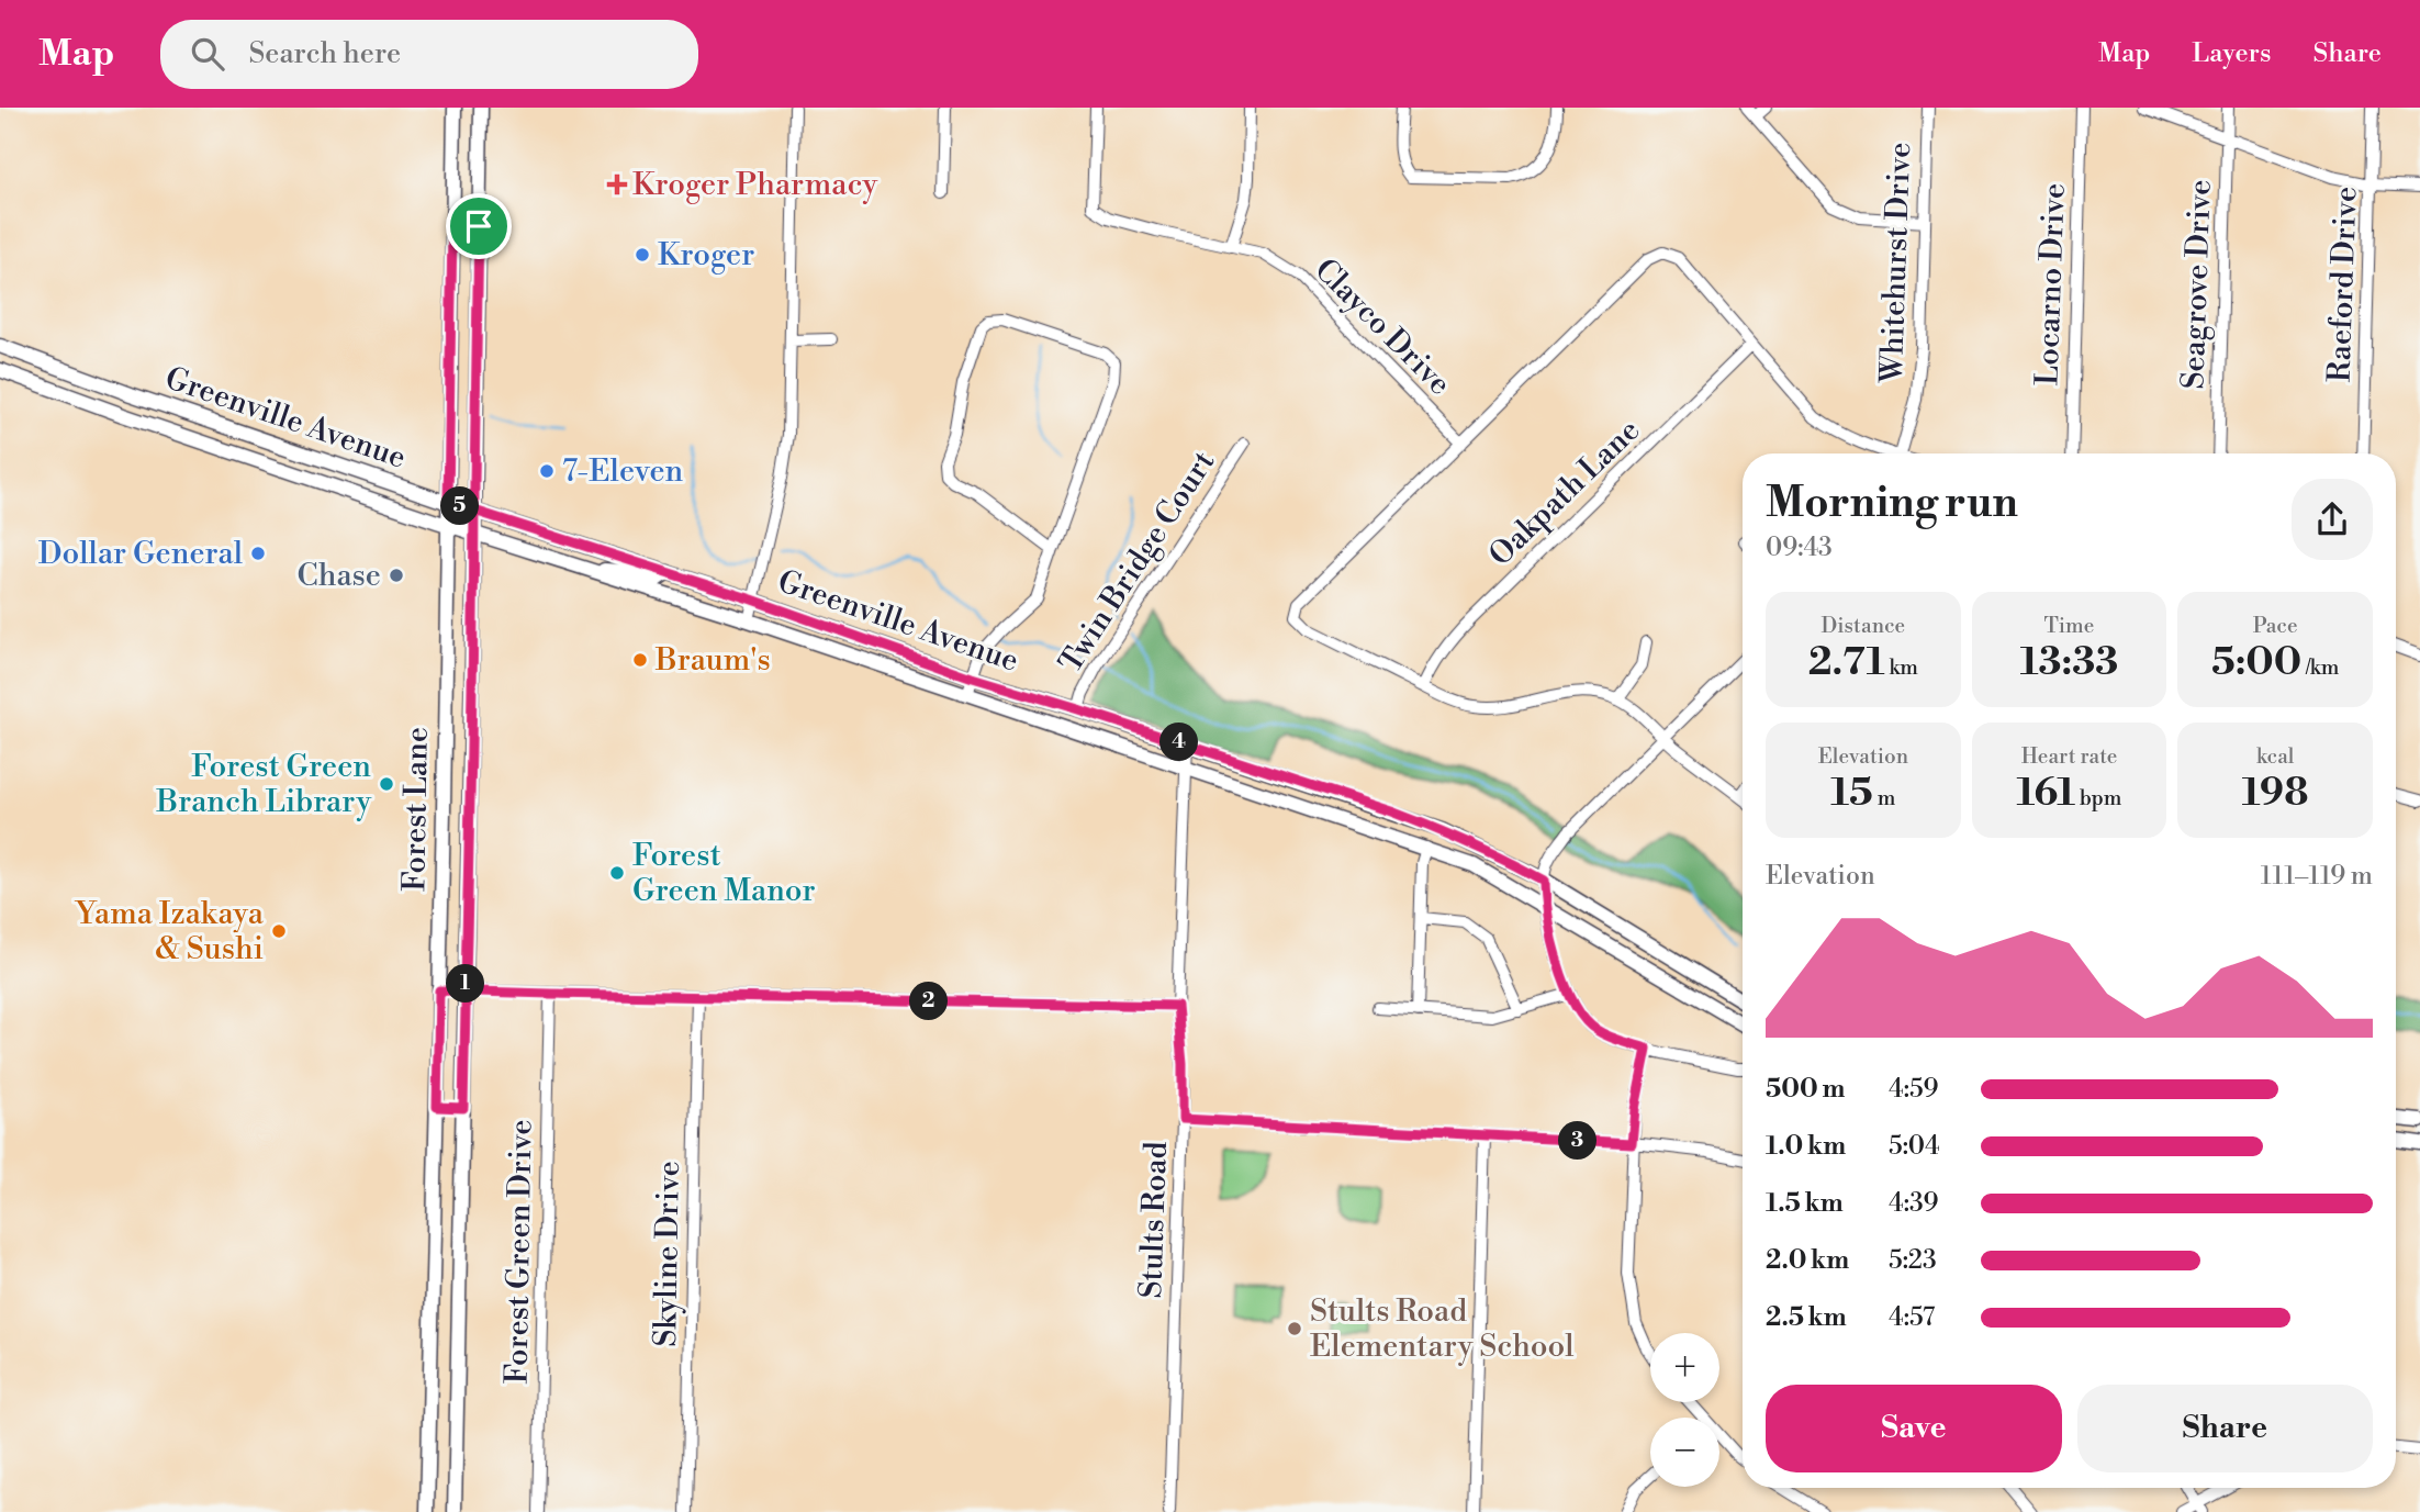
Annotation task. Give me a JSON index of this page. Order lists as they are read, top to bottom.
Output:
{
  "streets": {
    "main road": ["Greenville Avenue", "Forest Lane"],
    "street": [
      "Whitehurst Drive",
      "Locarno Drive",
      "Seagrove Drive",
      "Raeford Drive",
      "Clayco Drive",
      "Oakpath Lane",
      "Twin Bridge Court",
      "Stults Road",
      "Forest Green Drive",
      "Skyline Drive"
    ]
  },
  "crossings": [
    ["Greenville Avenue", "Twin Bridge Court"],
    ["Greenville Avenue", "Forest Lane"],
    ["Greenville Avenue", "Stults Road"]
  ],
  "places": {
    "health": ["Kroger Pharmacy"],
    "other": [
      "Kroger",
      "7-Eleven",
      "Dollar General",
      "Chase",
      "Braum's",
      "Forest Green Branch Library",
      "Forest Green Manor",
      "Yama Izakaya & Sushi",
      "Stults Road Elementary School"
    ]
  },
  "page": {
    "header": "Map",
    "search": "Search here",
    "nav": ["Map", "Layers", "Share"],
    "heading": ["Morning run", "09:43"],
    "pins": [
      "5",
      "4",
      "1",
      "2",
      "3"
    ],
    "stats": [
      ["Distance", "2.71 km"],
      ["Time", "13:33"],
      ["Pace", "5:00 /km"],
      ["Elevation", "15 m"],
      ["Heart rate", "161 bpm"],
      ["kcal", "198"]
    ],
    "chart": ["Elevation", "111–119 m"],
    "list": [
      {
        "name": "500 m",
        "note": "4:59"
      },
      {
        "name": "1.0 km",
        "note": "5:04"
      },
      {
        "name": "1.5 km",
        "note": "4:39"
      },
      {
        "name": "2.0 km",
        "note": "5:23"
      },
      {
        "name": "2.5 km",
        "note": "4:57"
      }
    ],
    "map_buttons": ["+", "−"],
    "buttons": ["Save", "Share"]
  }
}
